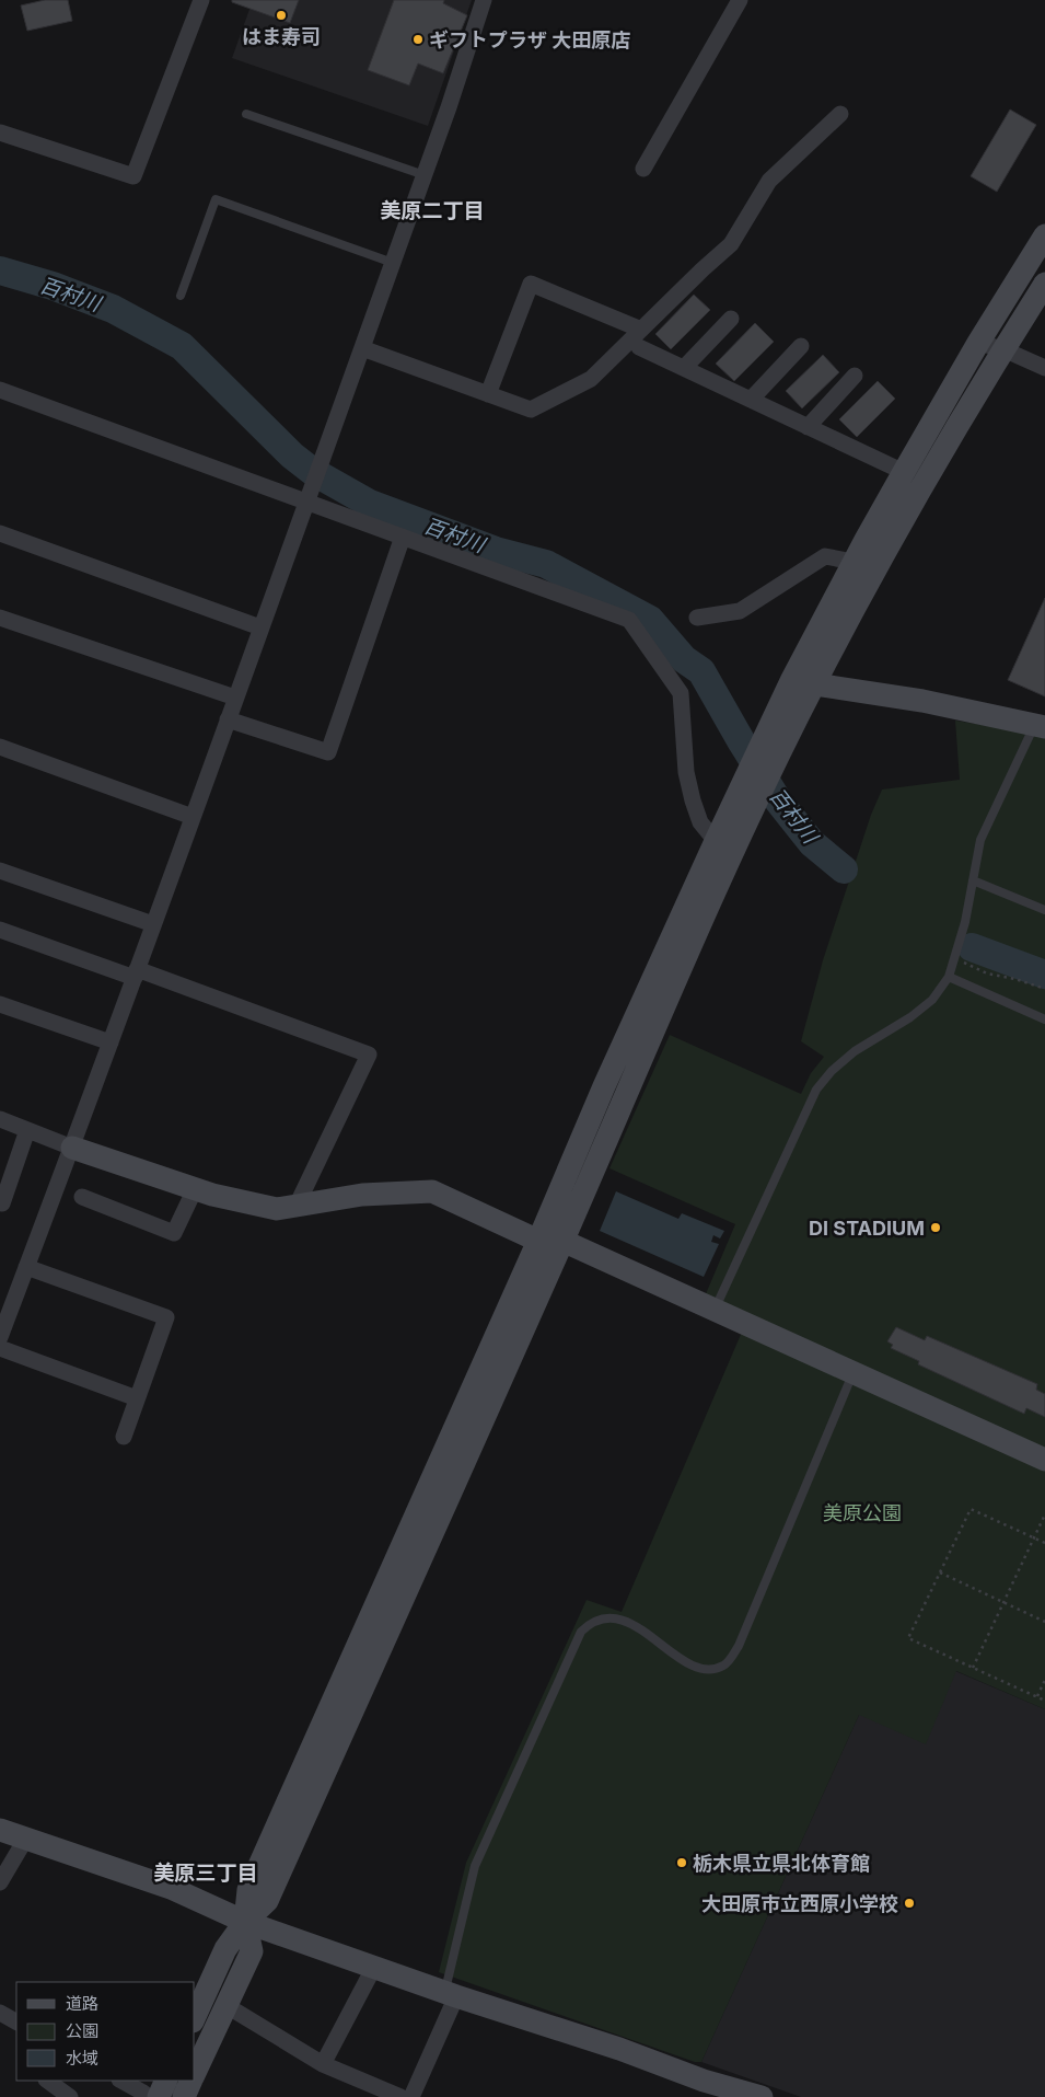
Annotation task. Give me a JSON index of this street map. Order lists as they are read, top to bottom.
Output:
{
  "districts": ["美原二丁目", "美原三丁目"],
  "water": ["百村川"],
  "parks": ["美原公園"],
  "places": [
    "はま寿司",
    "ギフトプラザ 大田原店",
    "DI STADIUM",
    "栃木県立県北体育館",
    "大田原市立西原小学校"
  ],
  "legend": ["道路", "公園", "水域"]
}
